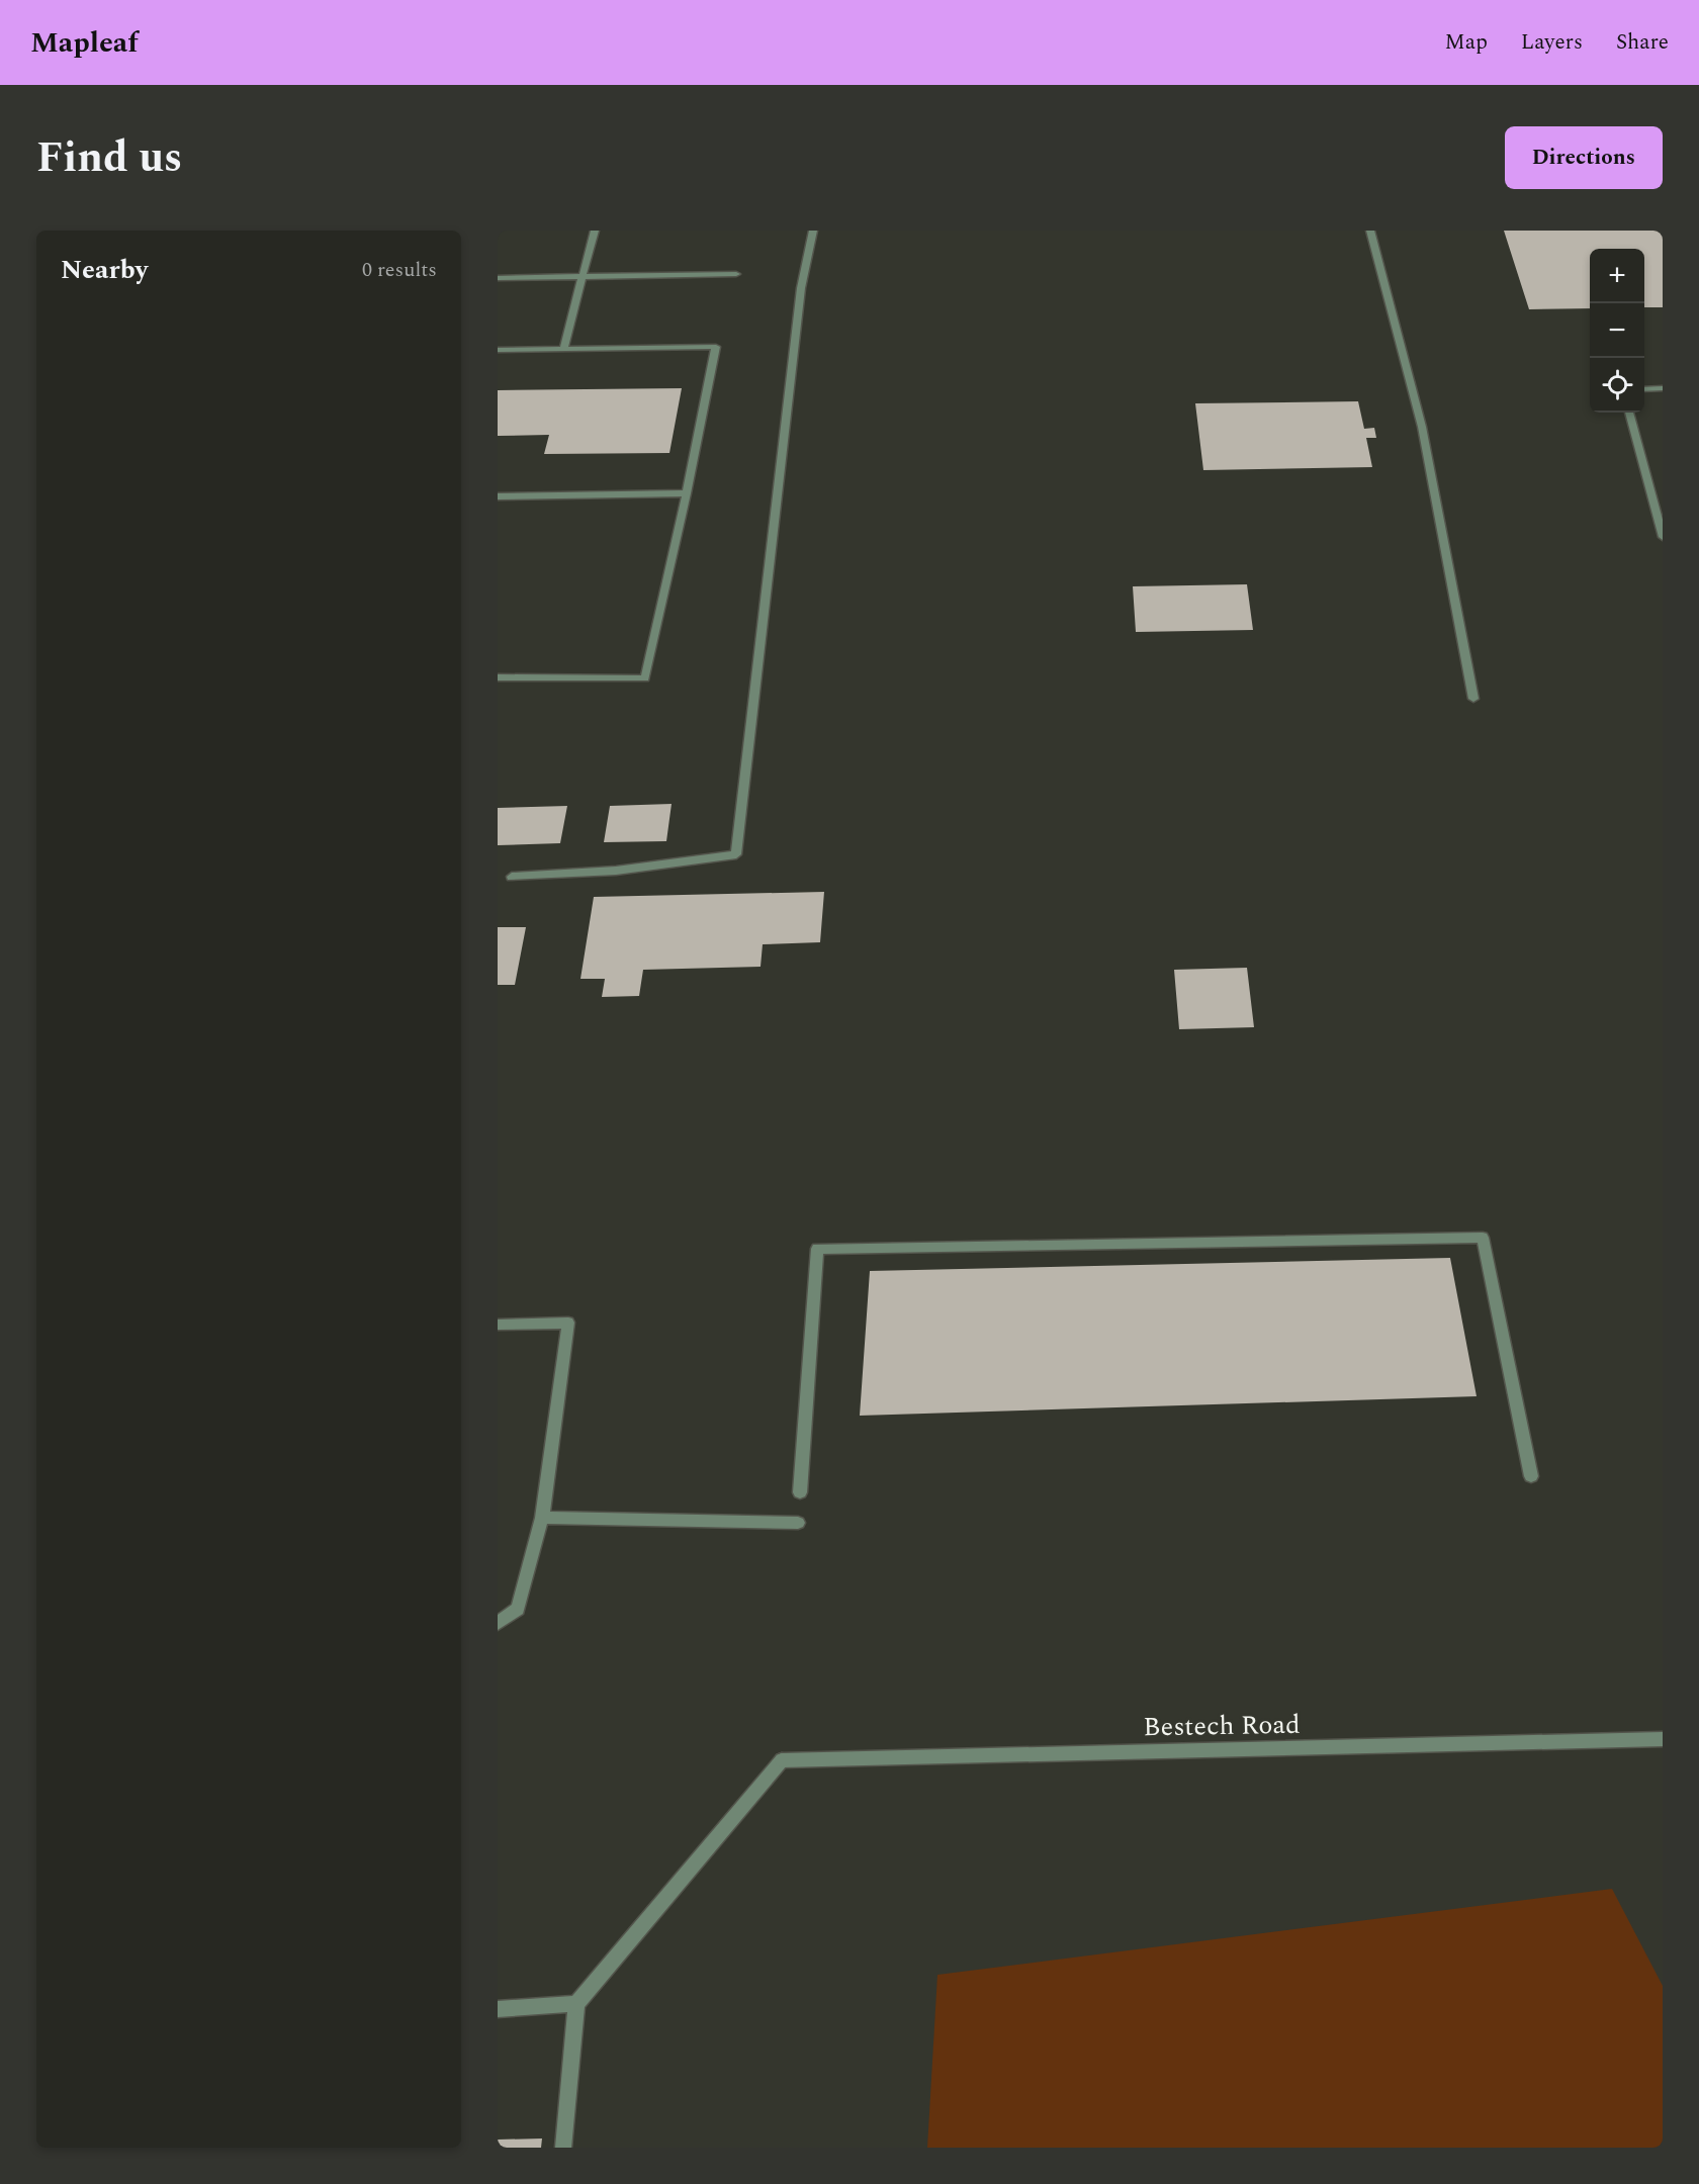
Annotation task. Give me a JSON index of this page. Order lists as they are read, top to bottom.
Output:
{
  "streets": {
    "street": ["Bestech Road"]
  },
  "page": {
    "header": "Mapleaf",
    "nav": ["Map", "Layers", "Share"],
    "title": "Find us",
    "buttons": "Directions",
    "heading": ["Nearby", "0 results"],
    "map_buttons": ["+", "−"]
  }
}
